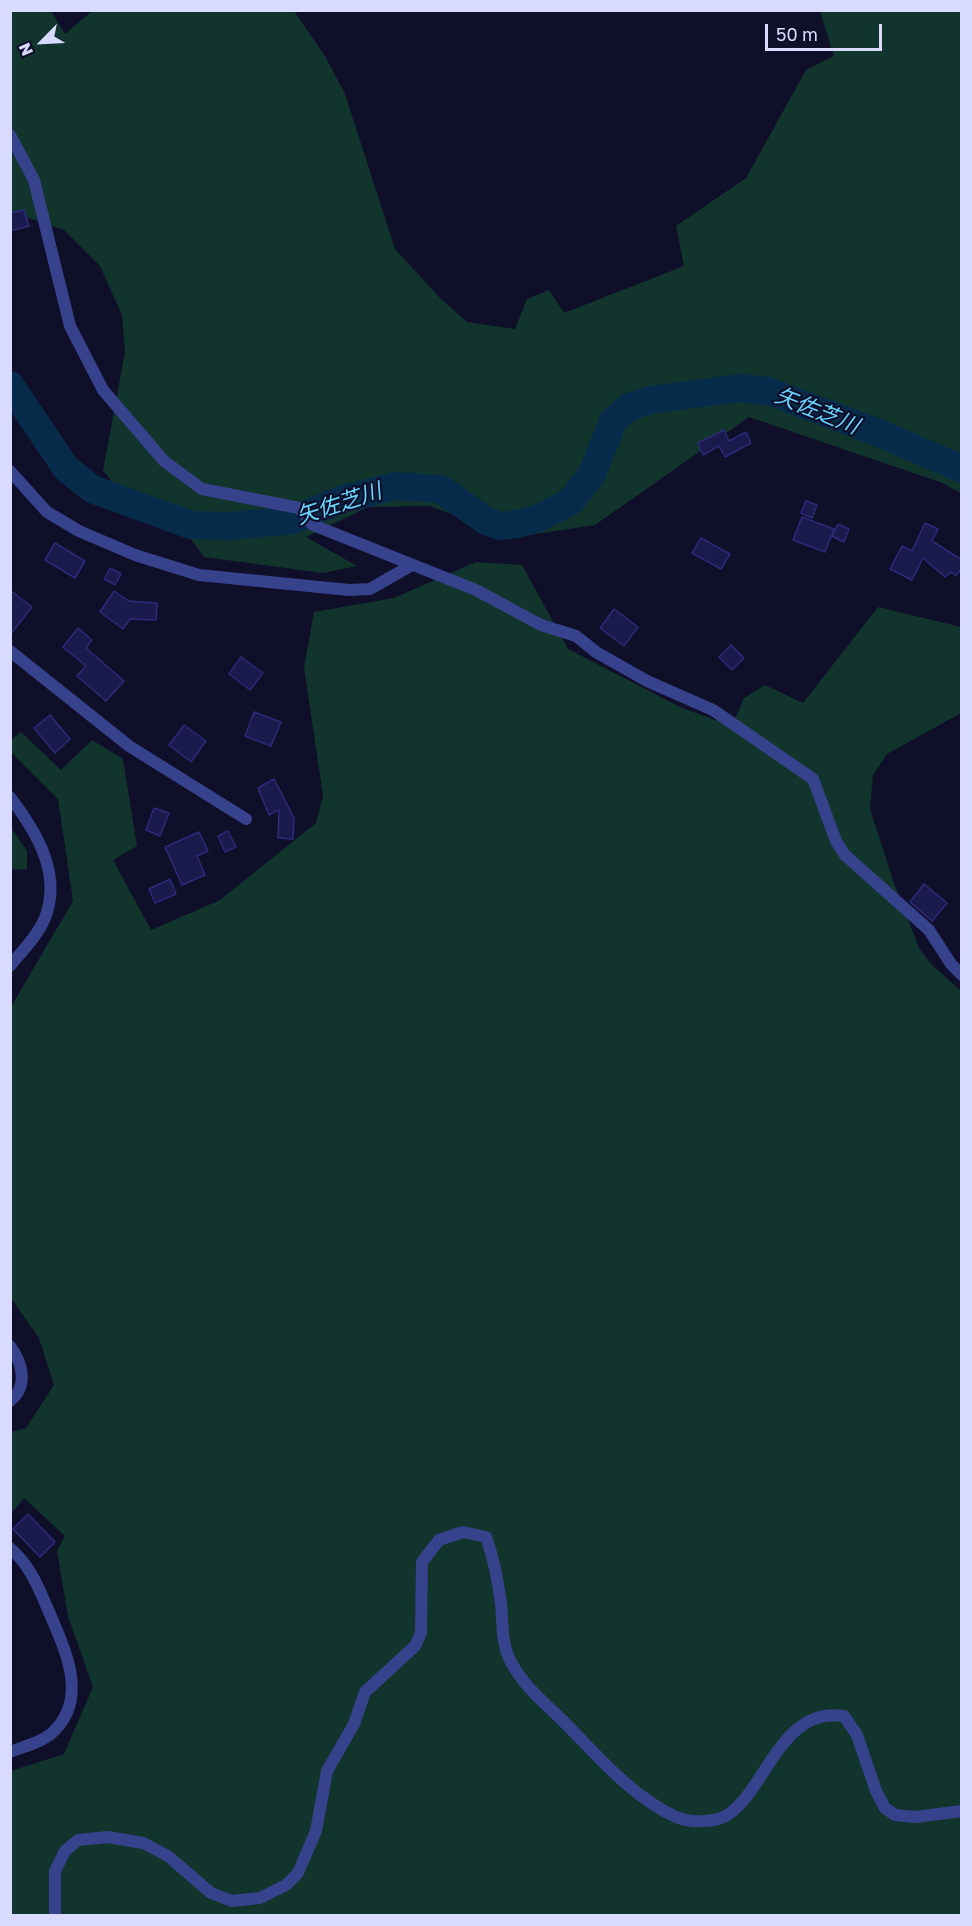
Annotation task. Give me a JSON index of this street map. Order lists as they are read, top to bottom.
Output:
{
  "water": ["矢佐芝川"],
  "scale_bar": "50 m",
  "north": "bottom left"
}
